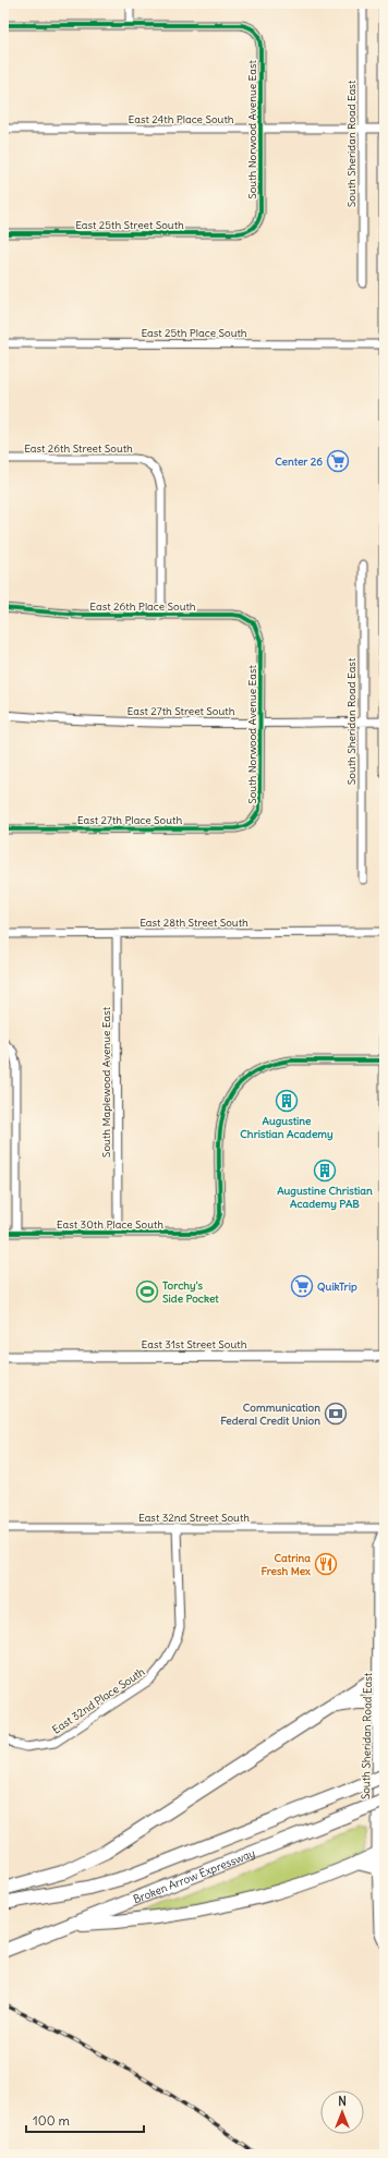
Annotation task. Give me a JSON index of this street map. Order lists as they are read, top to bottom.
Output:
{
  "streets": {
    "highway": ["Broken Arrow Expressway"],
    "main road": ["South Sheridan Road East", "East 31st Street South"],
    "street": [
      "East 24th Place South",
      "South Norwood Avenue East",
      "East 25th Street South",
      "East 25th Place South",
      "East 26th Street South",
      "East 26th Place South",
      "East 27th Street South",
      "East 27th Place South",
      "East 28th Street South",
      "South Maplewood Avenue East",
      "East 30th Place South",
      "East 32nd Street South",
      "East 32nd Place South"
    ]
  },
  "crossings": [
    ["East 24th Place South", "South Norwood Avenue East"],
    ["East 24th Place South", "South Sheridan Road East"],
    ["South Norwood Avenue East", "East 25th Street South"],
    ["South Norwood Avenue East", "East 26th Place South"],
    ["South Norwood Avenue East", "East 27th Street South"],
    ["South Norwood Avenue East", "East 27th Place South"],
    ["South Sheridan Road East", "East 27th Street South"],
    ["South Sheridan Road East", "East 32nd Street South"],
    ["East 26th Street South", "East 26th Place South"],
    ["East 28th Street South", "South Maplewood Avenue East"],
    ["South Maplewood Avenue East", "East 30th Place South"],
    ["East 32nd Street South", "East 32nd Place South"]
  ],
  "places": {
    "supermarket": ["Center 26", "QuikTrip"],
    "building": ["Augustine Christian Academy", "Augustine Christian Academy PAB"],
    "sports": ["Torchy's Side Pocket"],
    "bank": ["Communication Federal Credit Union"],
    "restaurant": ["Catrina Fresh Mex"]
  },
  "scale_bar": "100 m",
  "north": "top"
}
